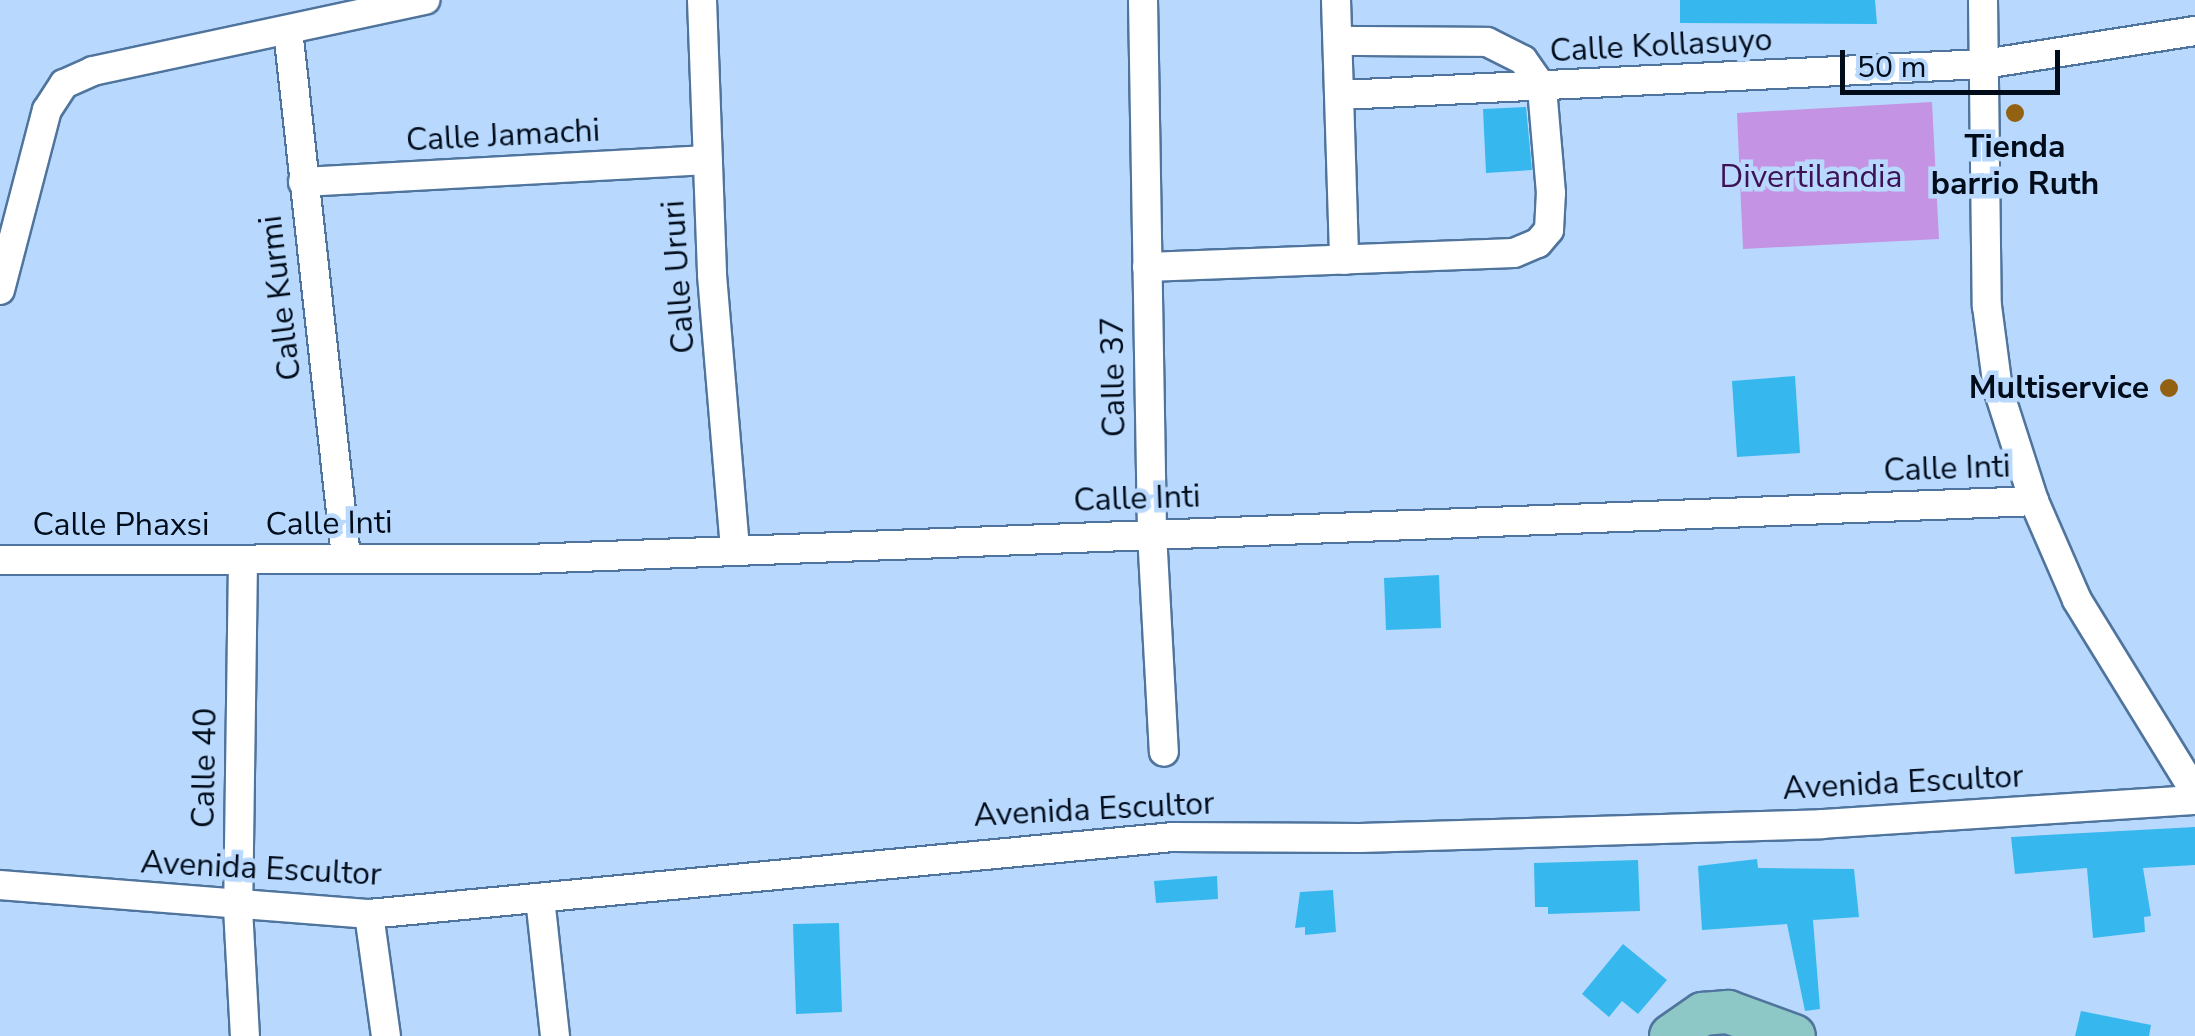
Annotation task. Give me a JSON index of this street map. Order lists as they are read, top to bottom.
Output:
{
  "streets": {
    "street": [
      "Calle Kollasuyo",
      "Calle Jamachi",
      "Calle Ururi",
      "Calle Kurmi",
      "Calle 37",
      "Calle Inti",
      "Calle Phaxsi",
      "Calle 40",
      "Avenida Escultor"
    ]
  },
  "crossings": [
    ["Calle Jamachi", "Calle Ururi"],
    ["Calle Jamachi", "Calle Kurmi"],
    ["Calle Ururi", "Calle Inti"],
    ["Calle Kurmi", "Calle Inti"],
    ["Calle 37", "Calle Inti"],
    ["Calle Inti", "Calle Phaxsi"],
    ["Calle Inti", "Calle 40"],
    ["Calle Phaxsi", "Calle 40"],
    ["Calle 40", "Avenida Escultor"]
  ],
  "parks": ["Divertilandia"],
  "places": ["Tienda barrio Ruth", "Multiservice"],
  "scale_bar": "50 m"
}
